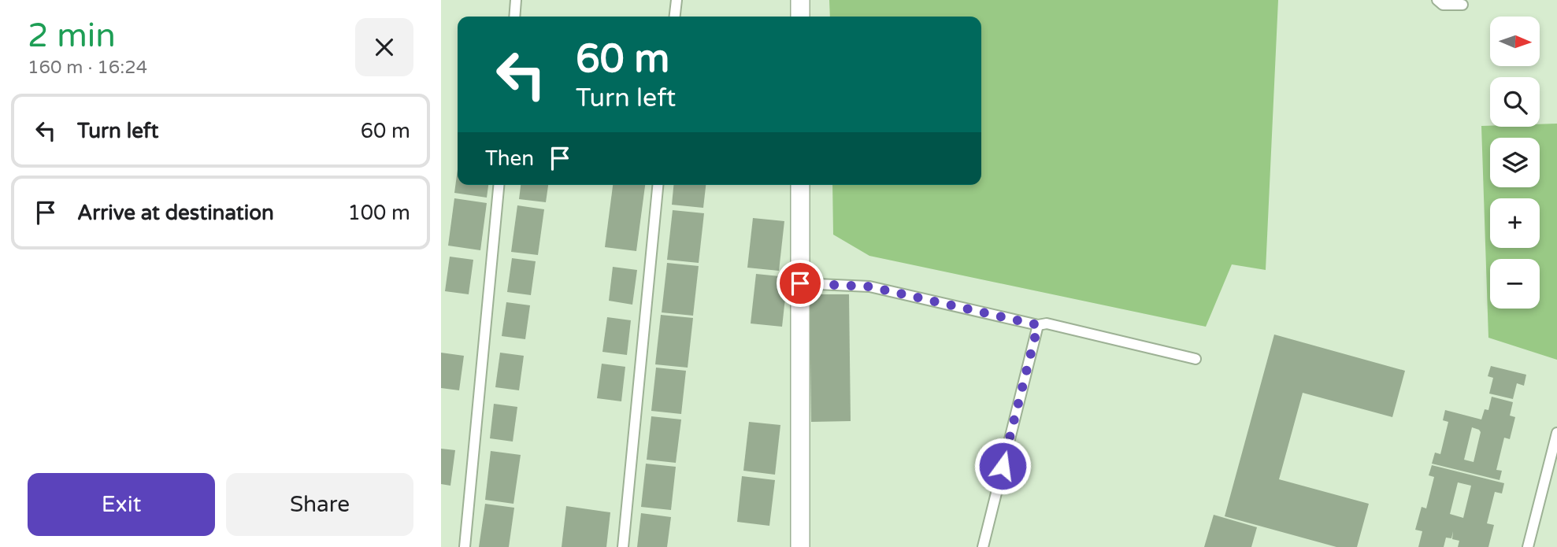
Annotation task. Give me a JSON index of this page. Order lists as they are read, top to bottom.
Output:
{
  "north": "right",
  "page": {
    "heading": ["2 min", "160 m · 16:24"],
    "map_buttons": ["+", "−"],
    "turn": ["60 m", "Turn left"],
    "list": [
      {
        "name": "Turn left",
        "value": "60 m"
      },
      {
        "name": "Arrive at destination",
        "value": "100 m"
      }
    ],
    "then": "Then",
    "buttons": ["Exit", "Share"]
  }
}
